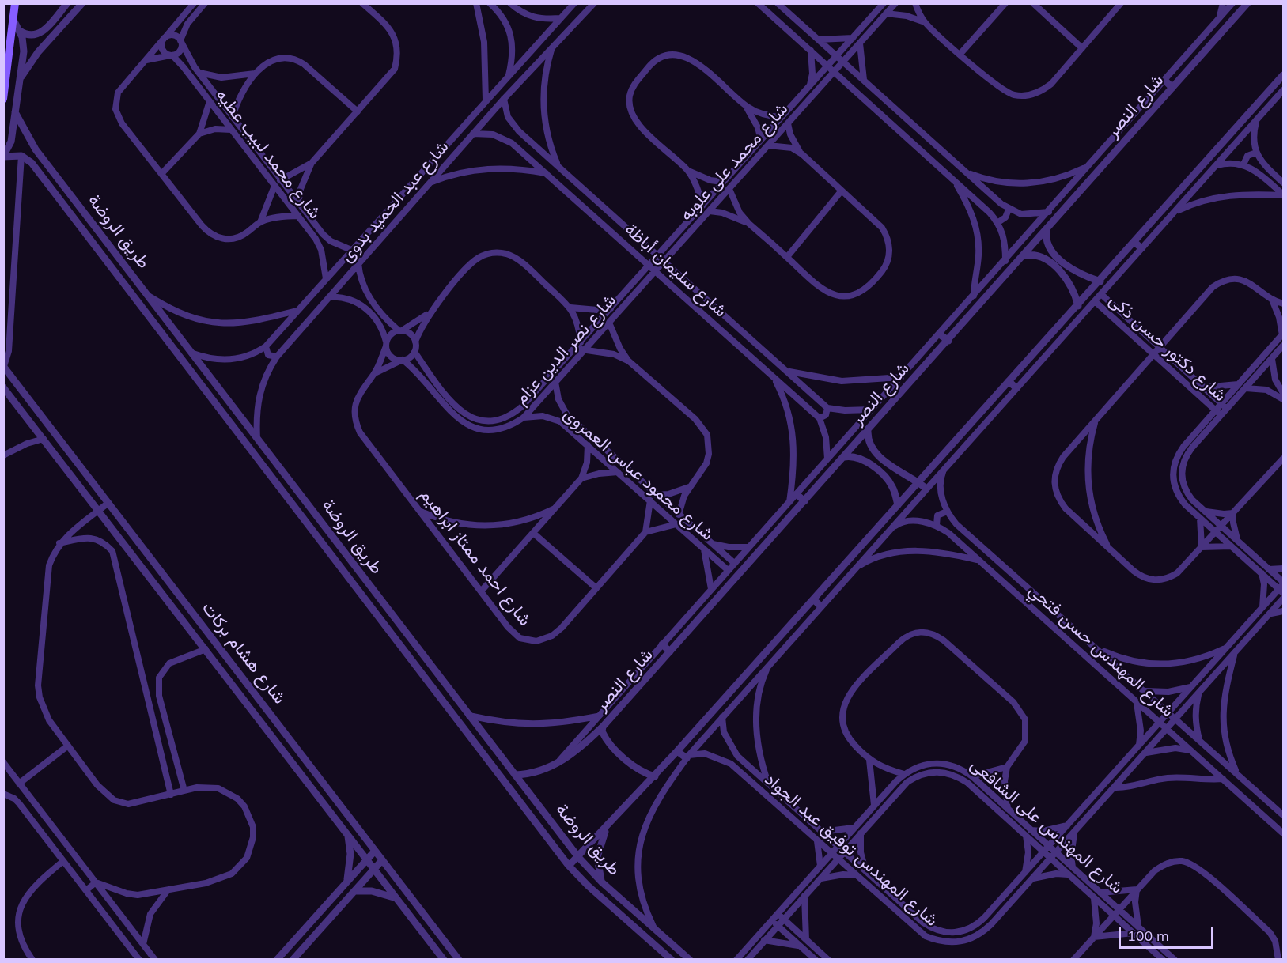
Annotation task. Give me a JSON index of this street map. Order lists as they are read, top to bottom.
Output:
{
  "streets": {
    "street": [
      "شارع النصر",
      "شارع محمد لبيب عطيه",
      "شارع محمد على علوبه",
      "شارع عبد الحميد بدوى",
      "طريق الروضة",
      "شارع سليمان أباظة",
      "شارع دكتور حسن ذكى",
      "شارع نصر الدين عزام",
      "شارع محمود عباس العمروى",
      "شارع احمد ممتاز ابراهيم",
      "شارع المهندس حسن فتحي",
      "شارع هشام بركات",
      "شارع المهندس على الشافعى",
      "شارع المهندس توفيق عبد الجواد"
    ]
  },
  "crossings": [
    ["شارع النصر", "طريق الروضة"],
    ["شارع محمد لبيب عطيه", "شارع عبد الحميد بدوى"],
    ["شارع محمد على علوبه", "شارع سليمان أباظة"],
    ["شارع محمد على علوبه", "شارع نصر الدين عزام"],
    ["شارع عبد الحميد بدوى", "طريق الروضة"],
    ["شارع عبد الحميد بدوى", "شارع سليمان أباظة"],
    ["شارع سليمان أباظة", "شارع نصر الدين عزام"],
    ["شارع نصر الدين عزام", "شارع محمود عباس العمروى"],
    ["شارع نصر الدين عزام", "شارع احمد ممتاز ابراهيم"],
    ["شارع المهندس حسن فتحي", "شارع المهندس توفيق عبد الجواد"],
    ["شارع المهندس على الشافعى", "شارع المهندس توفيق عبد الجواد"]
  ],
  "scale_bar": "100 m"
}
